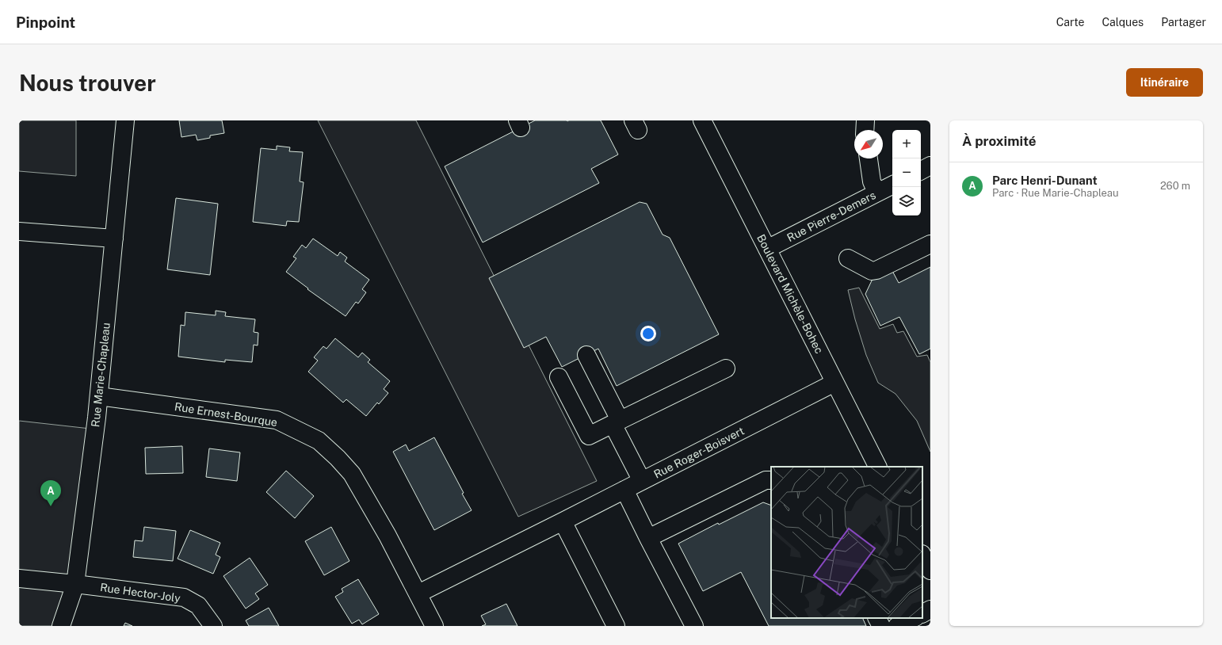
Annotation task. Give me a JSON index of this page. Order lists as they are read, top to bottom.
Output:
{
  "streets": {
    "street": [
      "Rue Pierre-Demers",
      "Boulevard Michèle-Bohec",
      "Rue Marie-Chapleau",
      "Rue Ernest-Bourque",
      "Rue Roger-Boisvert",
      "Rue Hector-Joly"
    ]
  },
  "crossings": [
    ["Rue Pierre-Demers", "Boulevard Michèle-Bohec"],
    ["Boulevard Michèle-Bohec", "Rue Roger-Boisvert"],
    ["Rue Marie-Chapleau", "Rue Ernest-Bourque"],
    ["Rue Marie-Chapleau", "Rue Hector-Joly"],
    ["Rue Ernest-Bourque", "Rue Roger-Boisvert"]
  ],
  "north": "bottom left",
  "page": {
    "header": "Pinpoint",
    "nav": ["Carte", "Calques", "Partager"],
    "buttons": "Itinéraire",
    "title": "Nous trouver",
    "heading": "À proximité",
    "map_buttons": ["+", "−"],
    "list": [
      {
        "mark": "A",
        "name": "Parc Henri-Dunant",
        "note": "Parc · Rue Marie-Chapleau",
        "value": "260 m"
      }
    ],
    "pins": "A"
  }
}
